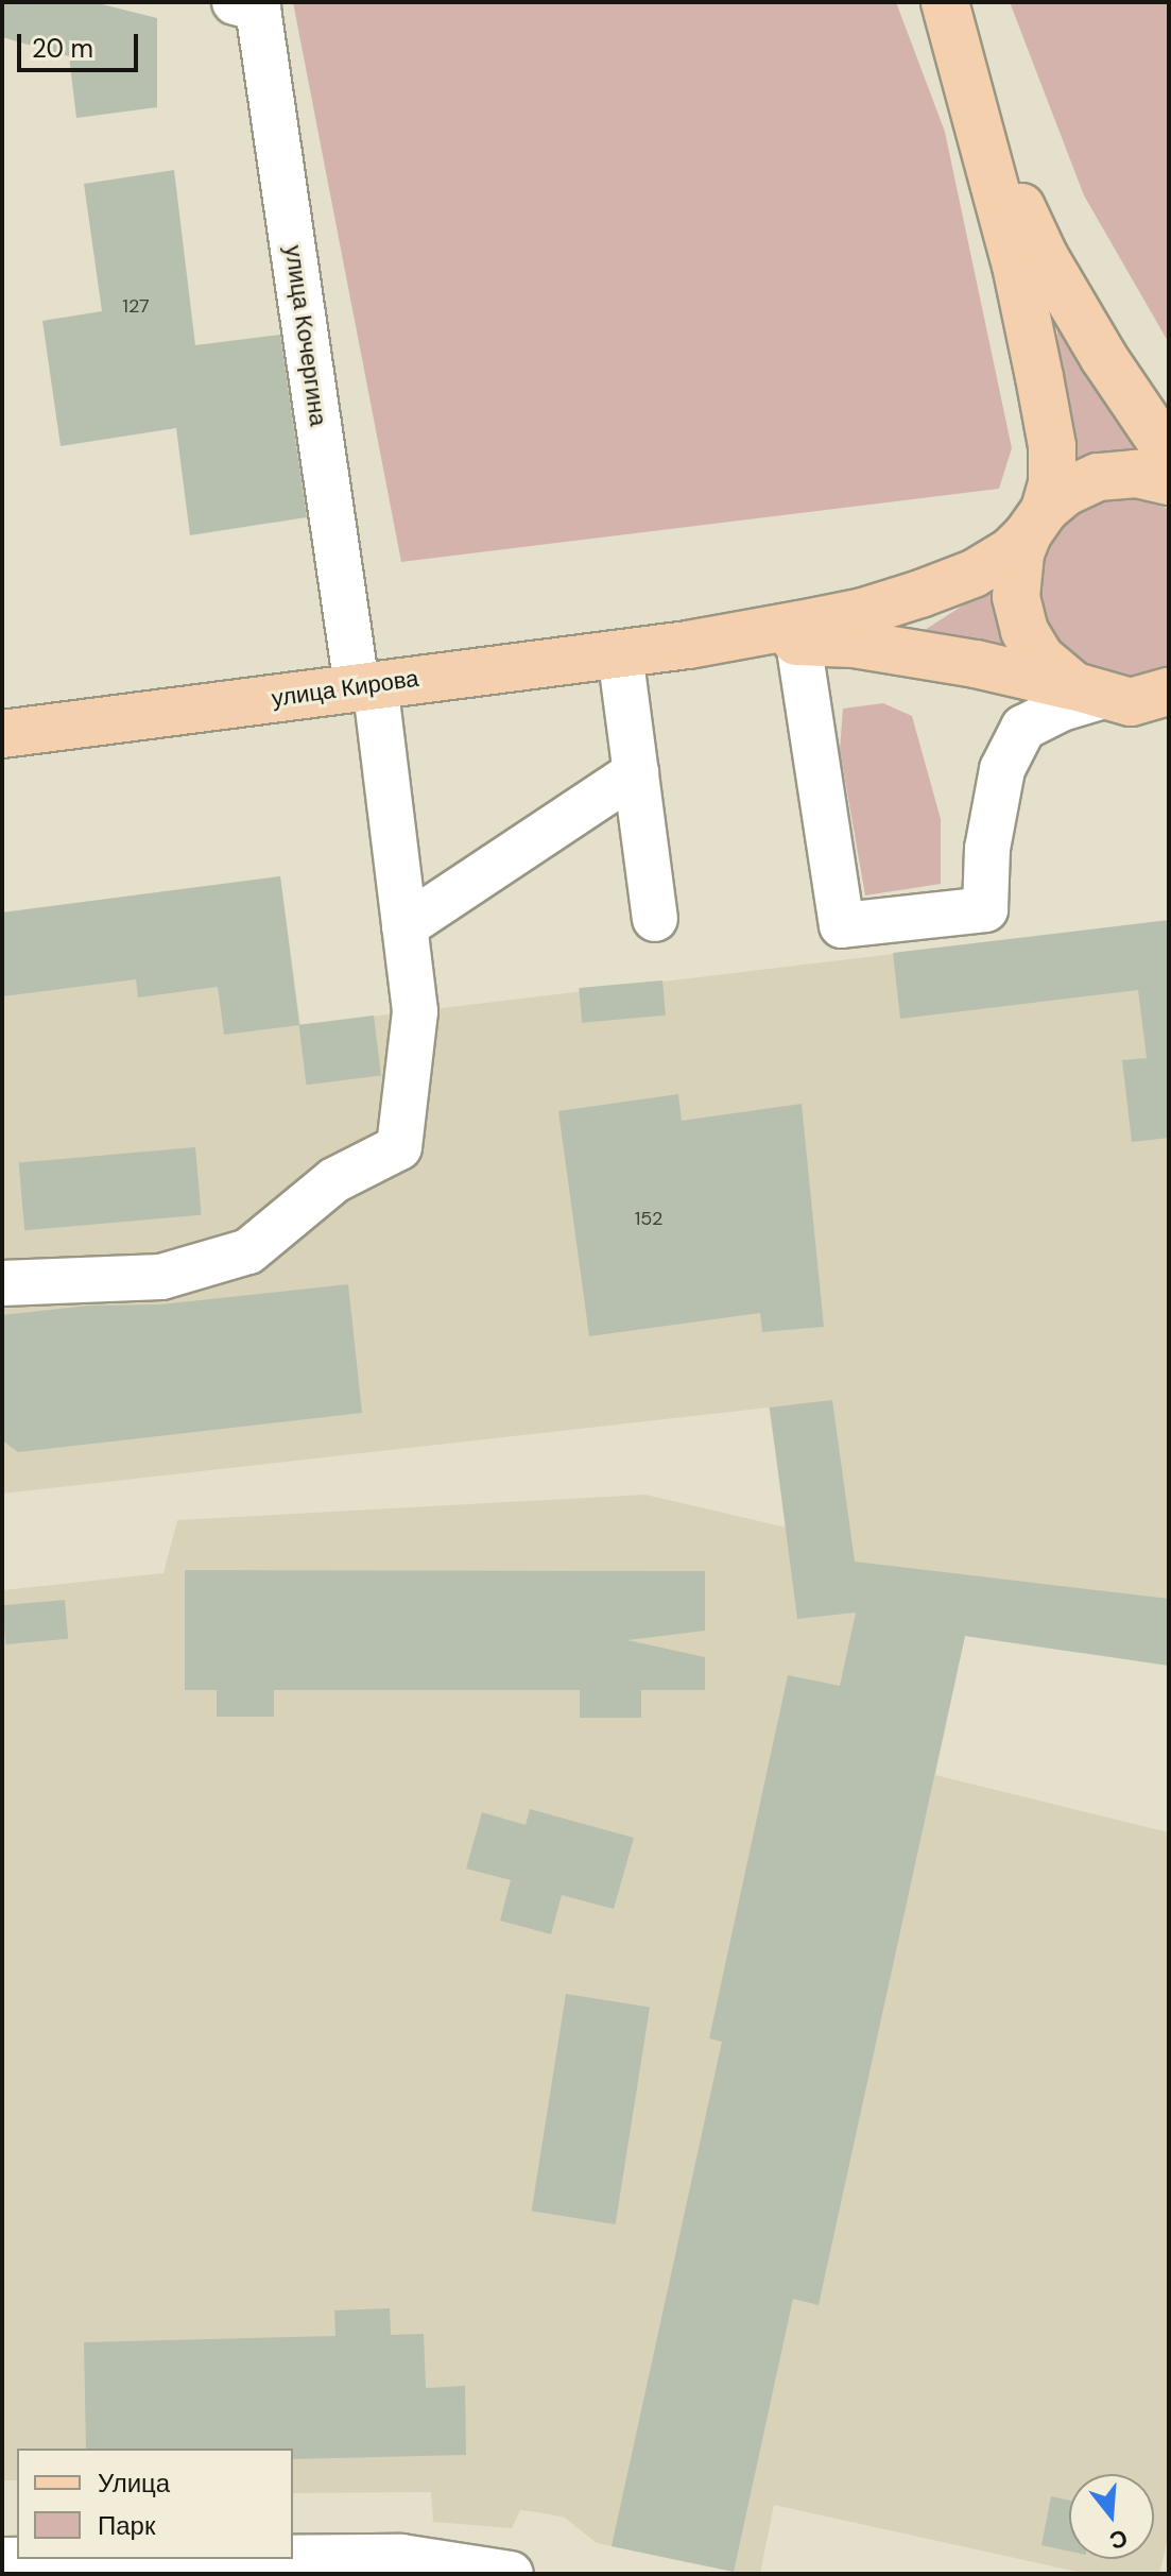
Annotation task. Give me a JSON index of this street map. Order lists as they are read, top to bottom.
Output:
{
  "streets": {
    "main road": ["улица Кирова"],
    "street": ["улица Кочергина"]
  },
  "crossings": [
    ["улица Кочергина", "улица Кирова"]
  ],
  "house_numbers": ["127", "152"],
  "legend": ["Улица", "Парк"],
  "scale_bar": "20 m",
  "north": "bottom"
}
